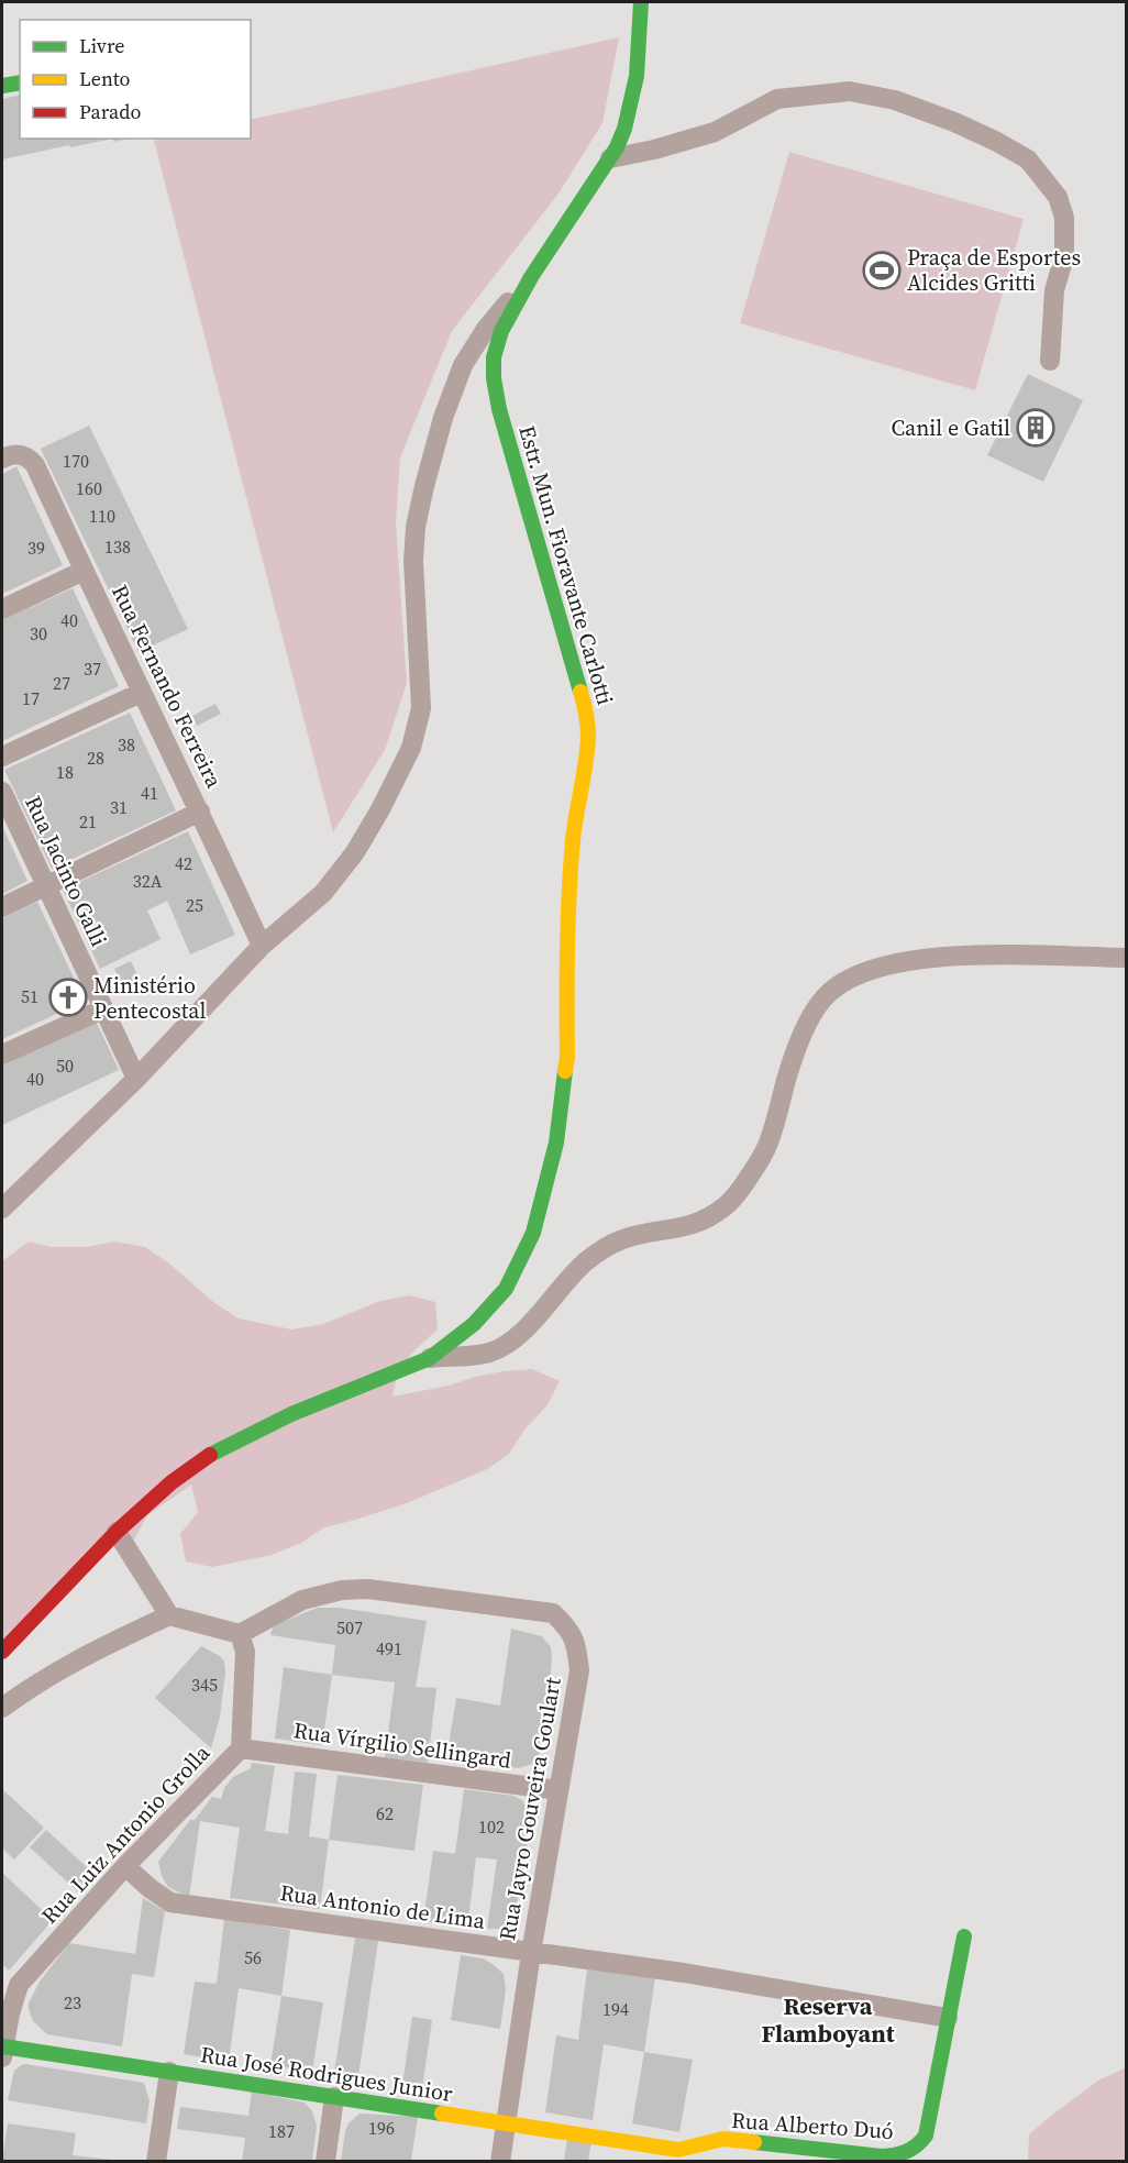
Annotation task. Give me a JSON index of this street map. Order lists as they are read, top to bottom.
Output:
{
  "streets": {
    "street": [
      "Estr. Mun. Fioravante Carlotti",
      "Rua Fernando Ferreira",
      "Rua Jacinto Galli",
      "Rua Vírgilio Sellingard",
      "Rua Jayro Gouveira Goulart",
      "Rua Luiz Antonio Grolla",
      "Rua Antonio de Lima",
      "Rua José Rodrigues Junior",
      "Rua Alberto Duó"
    ]
  },
  "crossings": [
    ["Rua Vírgilio Sellingard", "Rua Jayro Gouveira Goulart"],
    ["Rua Vírgilio Sellingard", "Rua Luiz Antonio Grolla"],
    ["Rua Jayro Gouveira Goulart", "Rua Luiz Antonio Grolla"],
    ["Rua Jayro Gouveira Goulart", "Rua Antonio de Lima"],
    ["Rua Jayro Gouveira Goulart", "Rua José Rodrigues Junior"],
    ["Rua Luiz Antonio Grolla", "Rua Antonio de Lima"],
    ["Rua Luiz Antonio Grolla", "Rua José Rodrigues Junior"],
    ["Rua Antonio de Lima", "Rua Alberto Duó"],
    ["Rua José Rodrigues Junior", "Rua Alberto Duó"]
  ],
  "districts": ["Reserva Flamboyant"],
  "places": {
    "sports": ["Praça de Esportes Alcides Gritti"],
    "building": ["Canil e Gatil"],
    "church": ["Ministério Pentecostal"]
  },
  "house_numbers": [
    "170",
    "160",
    "110",
    "138",
    "39",
    "40",
    "30",
    "37",
    "27",
    "17",
    "38",
    "28",
    "18",
    "41",
    "31",
    "21",
    "42",
    "32A",
    "25",
    "51",
    "50",
    "40",
    "507",
    "491",
    "345",
    "62",
    "102",
    "56",
    "23",
    "194",
    "196",
    "187"
  ],
  "legend": ["Livre", "Lento", "Parado"]
}
